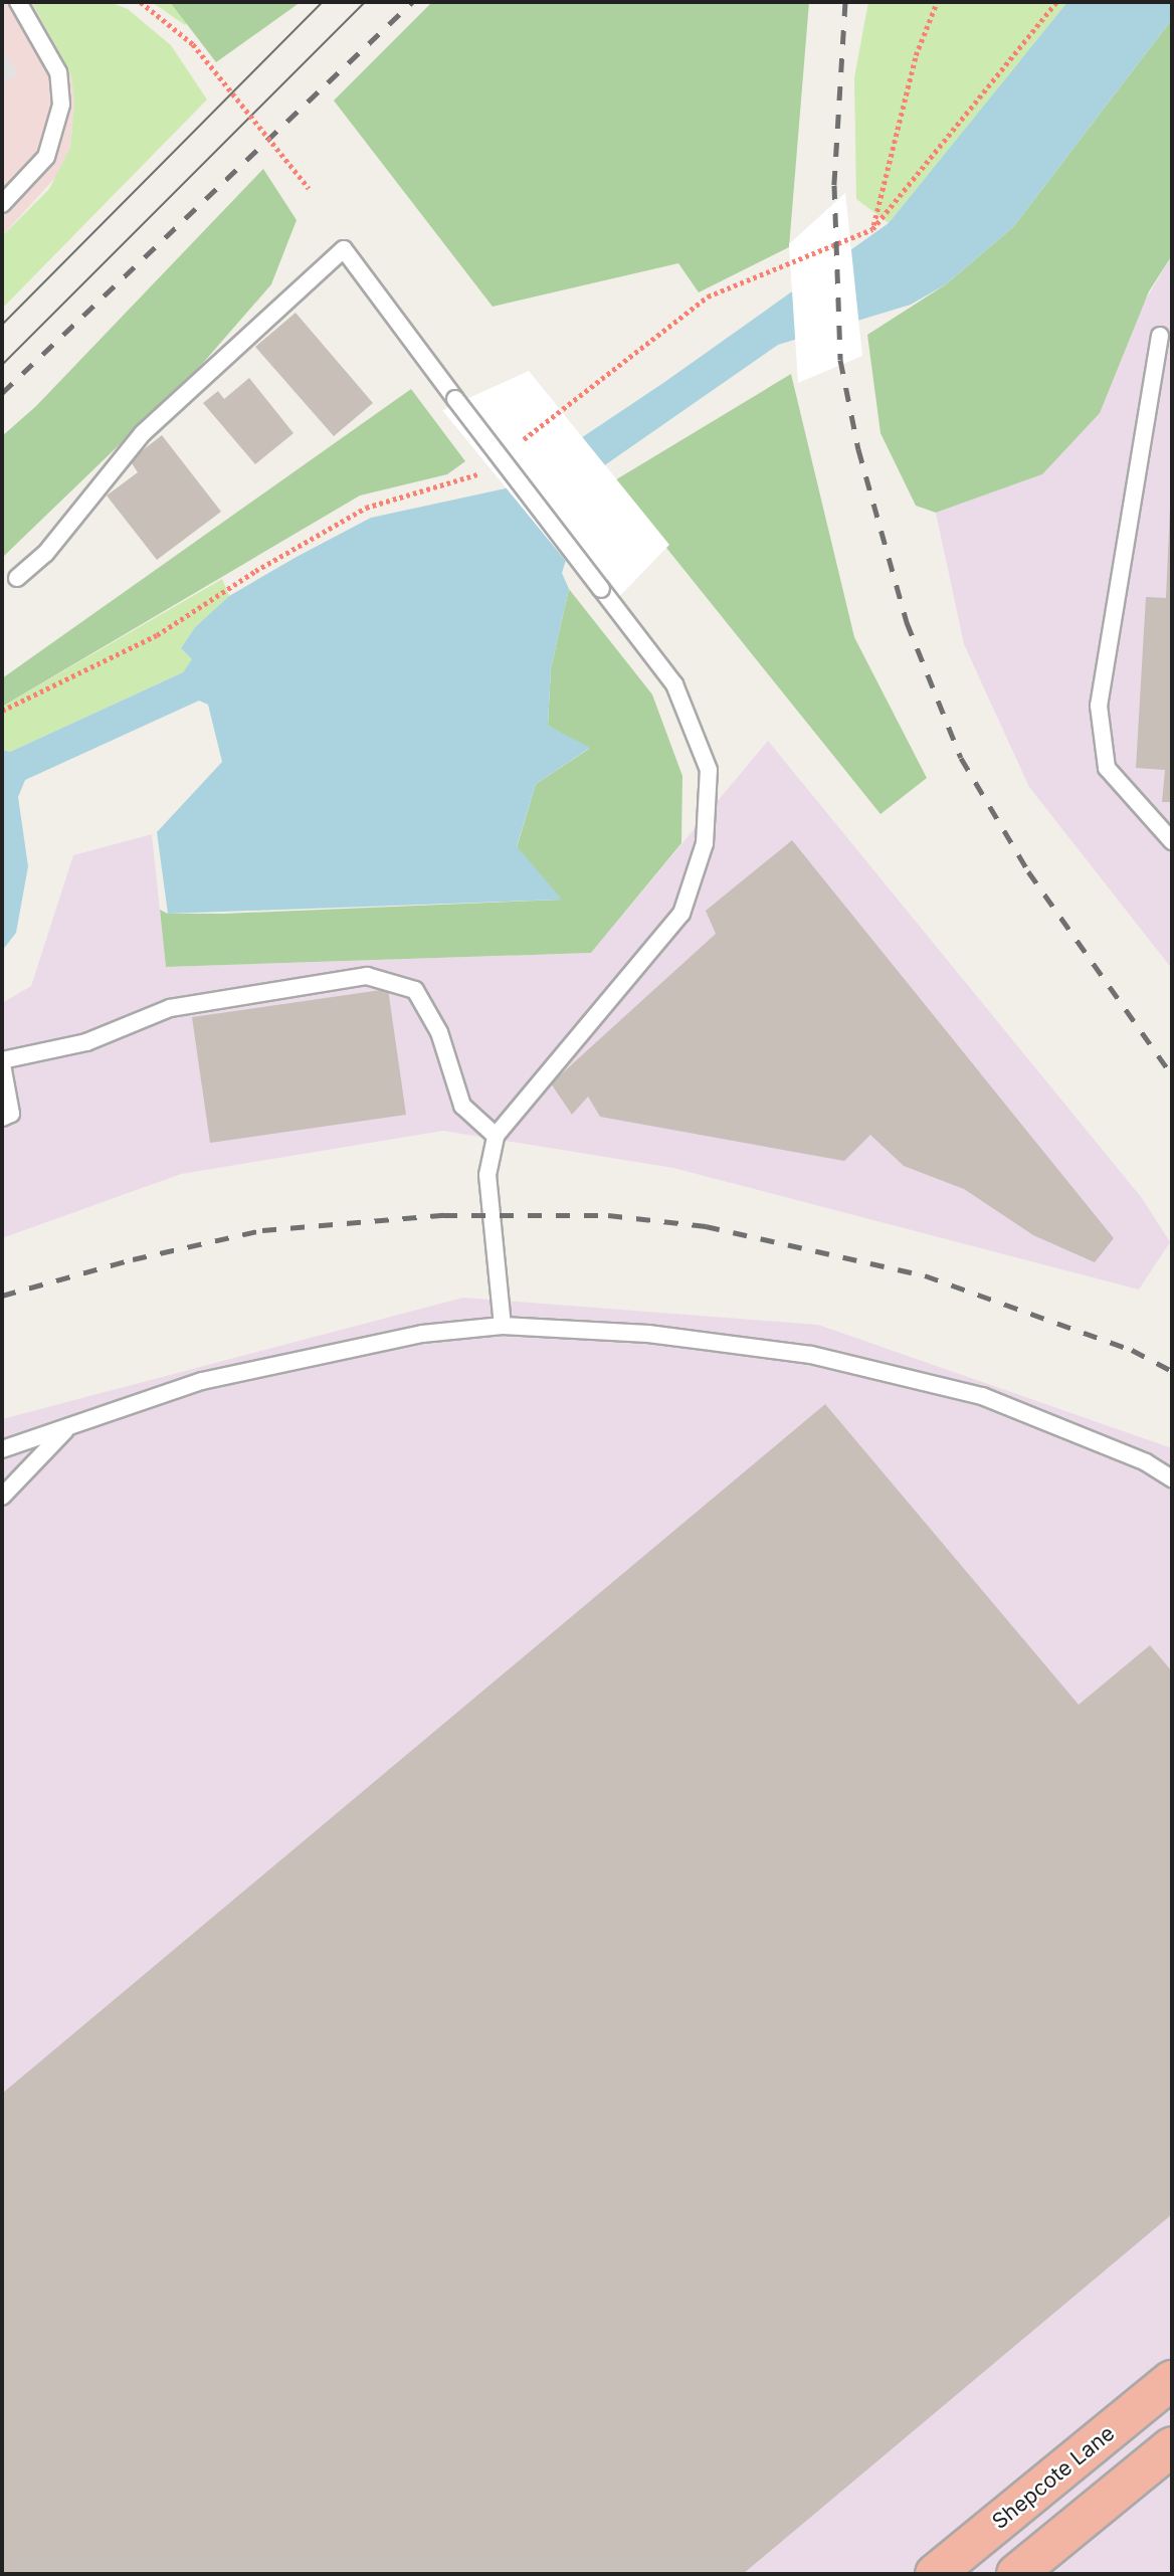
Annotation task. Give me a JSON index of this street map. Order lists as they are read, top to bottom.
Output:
{
  "streets": {
    "highway": ["Shepcote Lane"]
  }
}
